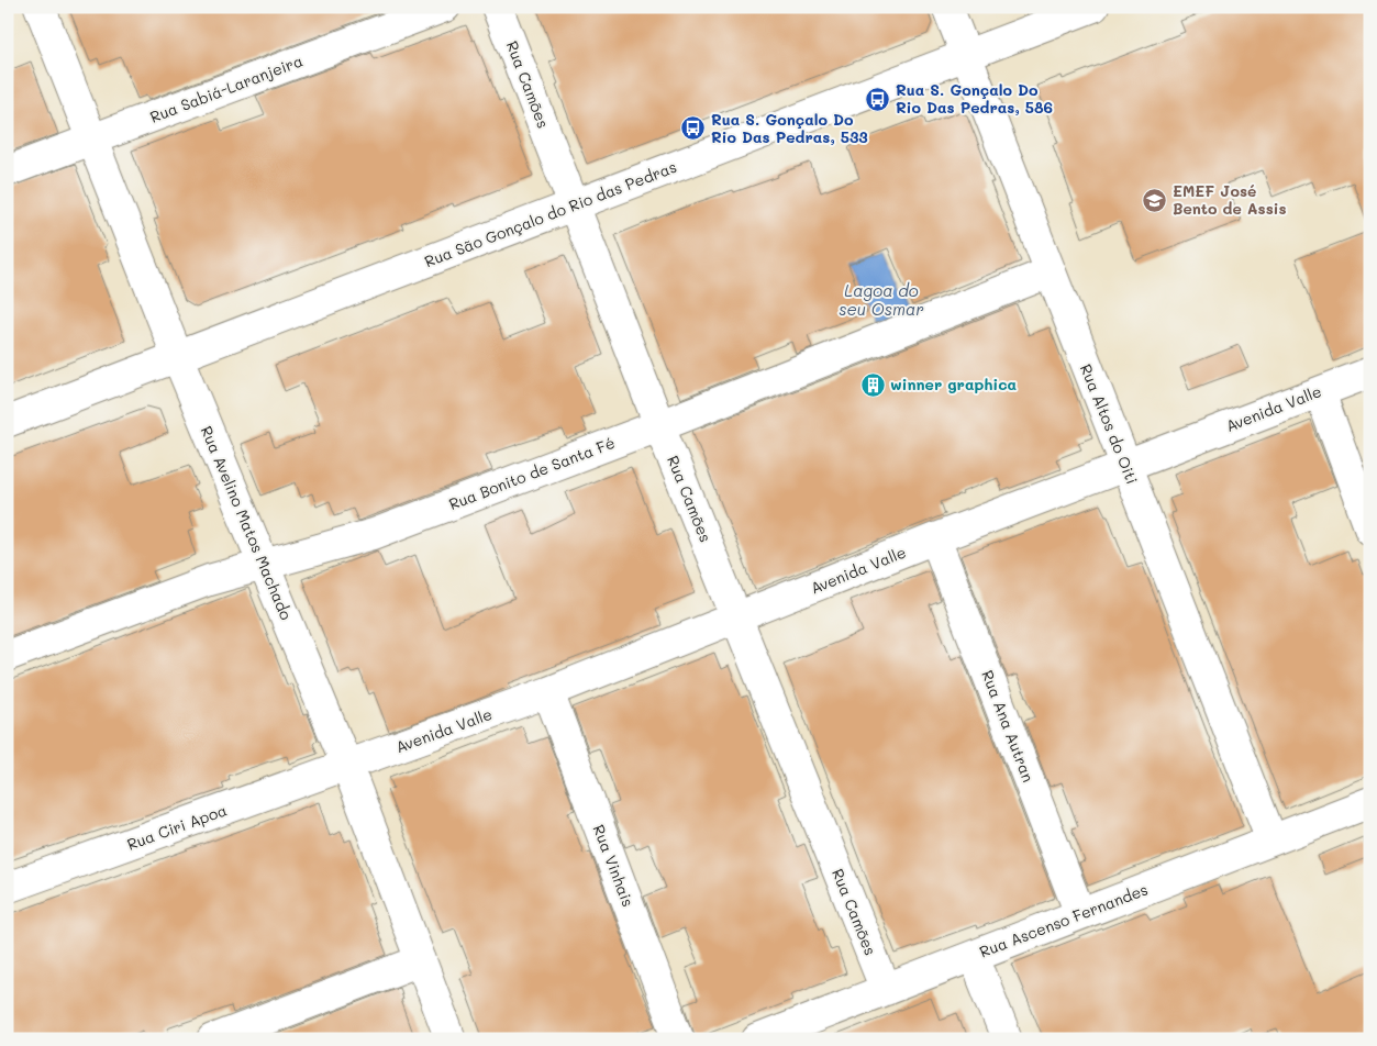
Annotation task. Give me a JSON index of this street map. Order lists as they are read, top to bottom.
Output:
{
  "streets": {
    "street": [
      "Rua Camões",
      "Rua Sabiá-Laranjeira",
      "Rua São Gonçalo do Rio das Pedras",
      "Avenida Valle",
      "Rua Altos do Oiti",
      "Rua Bonito de Santa Fé",
      "Rua Avelino Matos Machado",
      "Rua Ana Autran",
      "Rua Ciri Apoa",
      "Rua Vinhais",
      "Rua Ascenso Fernandes"
    ]
  },
  "crossings": [
    ["Rua Camões", "Rua São Gonçalo do Rio das Pedras"],
    ["Rua Camões", "Avenida Valle"],
    ["Rua Camões", "Rua Bonito de Santa Fé"],
    ["Rua Camões", "Rua Ascenso Fernandes"],
    ["Rua Sabiá-Laranjeira", "Rua Avelino Matos Machado"],
    ["Rua São Gonçalo do Rio das Pedras", "Rua Altos do Oiti"],
    ["Rua São Gonçalo do Rio das Pedras", "Rua Avelino Matos Machado"],
    ["Avenida Valle", "Rua Altos do Oiti"],
    ["Avenida Valle", "Rua Avelino Matos Machado"],
    ["Avenida Valle", "Rua Ana Autran"],
    ["Avenida Valle", "Rua Ciri Apoa"],
    ["Avenida Valle", "Rua Vinhais"],
    ["Rua Altos do Oiti", "Rua Bonito de Santa Fé"],
    ["Rua Altos do Oiti", "Rua Ascenso Fernandes"],
    ["Rua Bonito de Santa Fé", "Rua Avelino Matos Machado"],
    ["Rua Avelino Matos Machado", "Rua Ciri Apoa"],
    ["Rua Ana Autran", "Rua Ascenso Fernandes"]
  ],
  "water": ["Lagoa do seu Osmar"],
  "places": {
    "bus stop": ["Rua S. Gonçalo Do Rio Das Pedras, 586", "Rua S. Gonçalo Do Rio Das Pedras, 533"],
    "school or university": ["EMEF José Bento de Assis"],
    "building": ["winner graphica"]
  }
}
